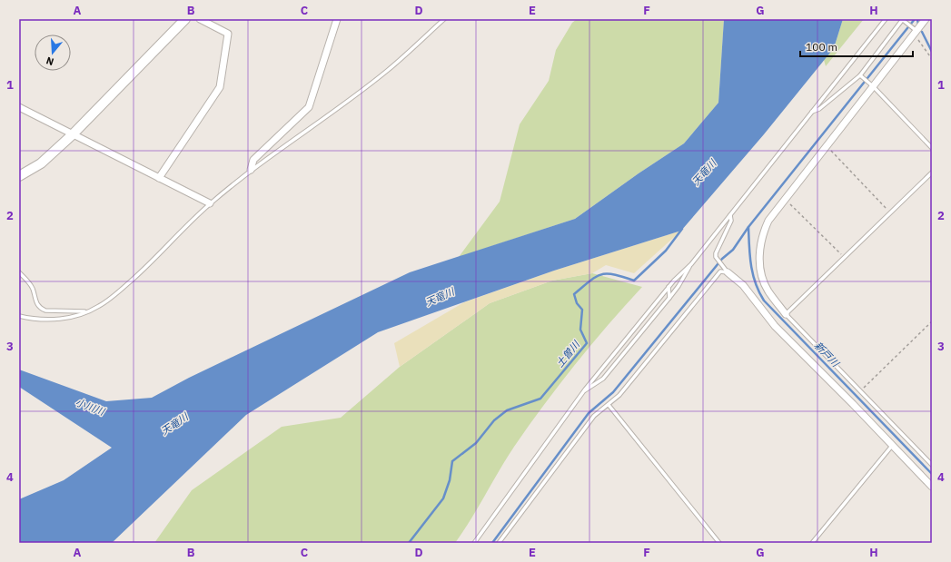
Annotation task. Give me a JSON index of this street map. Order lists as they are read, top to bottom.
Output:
{
  "water": [
    "天竜川",
    "土曽川",
    "新戸川",
    "小川川"
  ],
  "scale_bar": "100 m",
  "north": "bottom",
  "grid": {
    "columns": [
      "A",
      "B",
      "C",
      "D",
      "E",
      "F",
      "G",
      "H"
    ],
    "rows": [
      "1",
      "2",
      "3",
      "4"
    ]
  }
}
